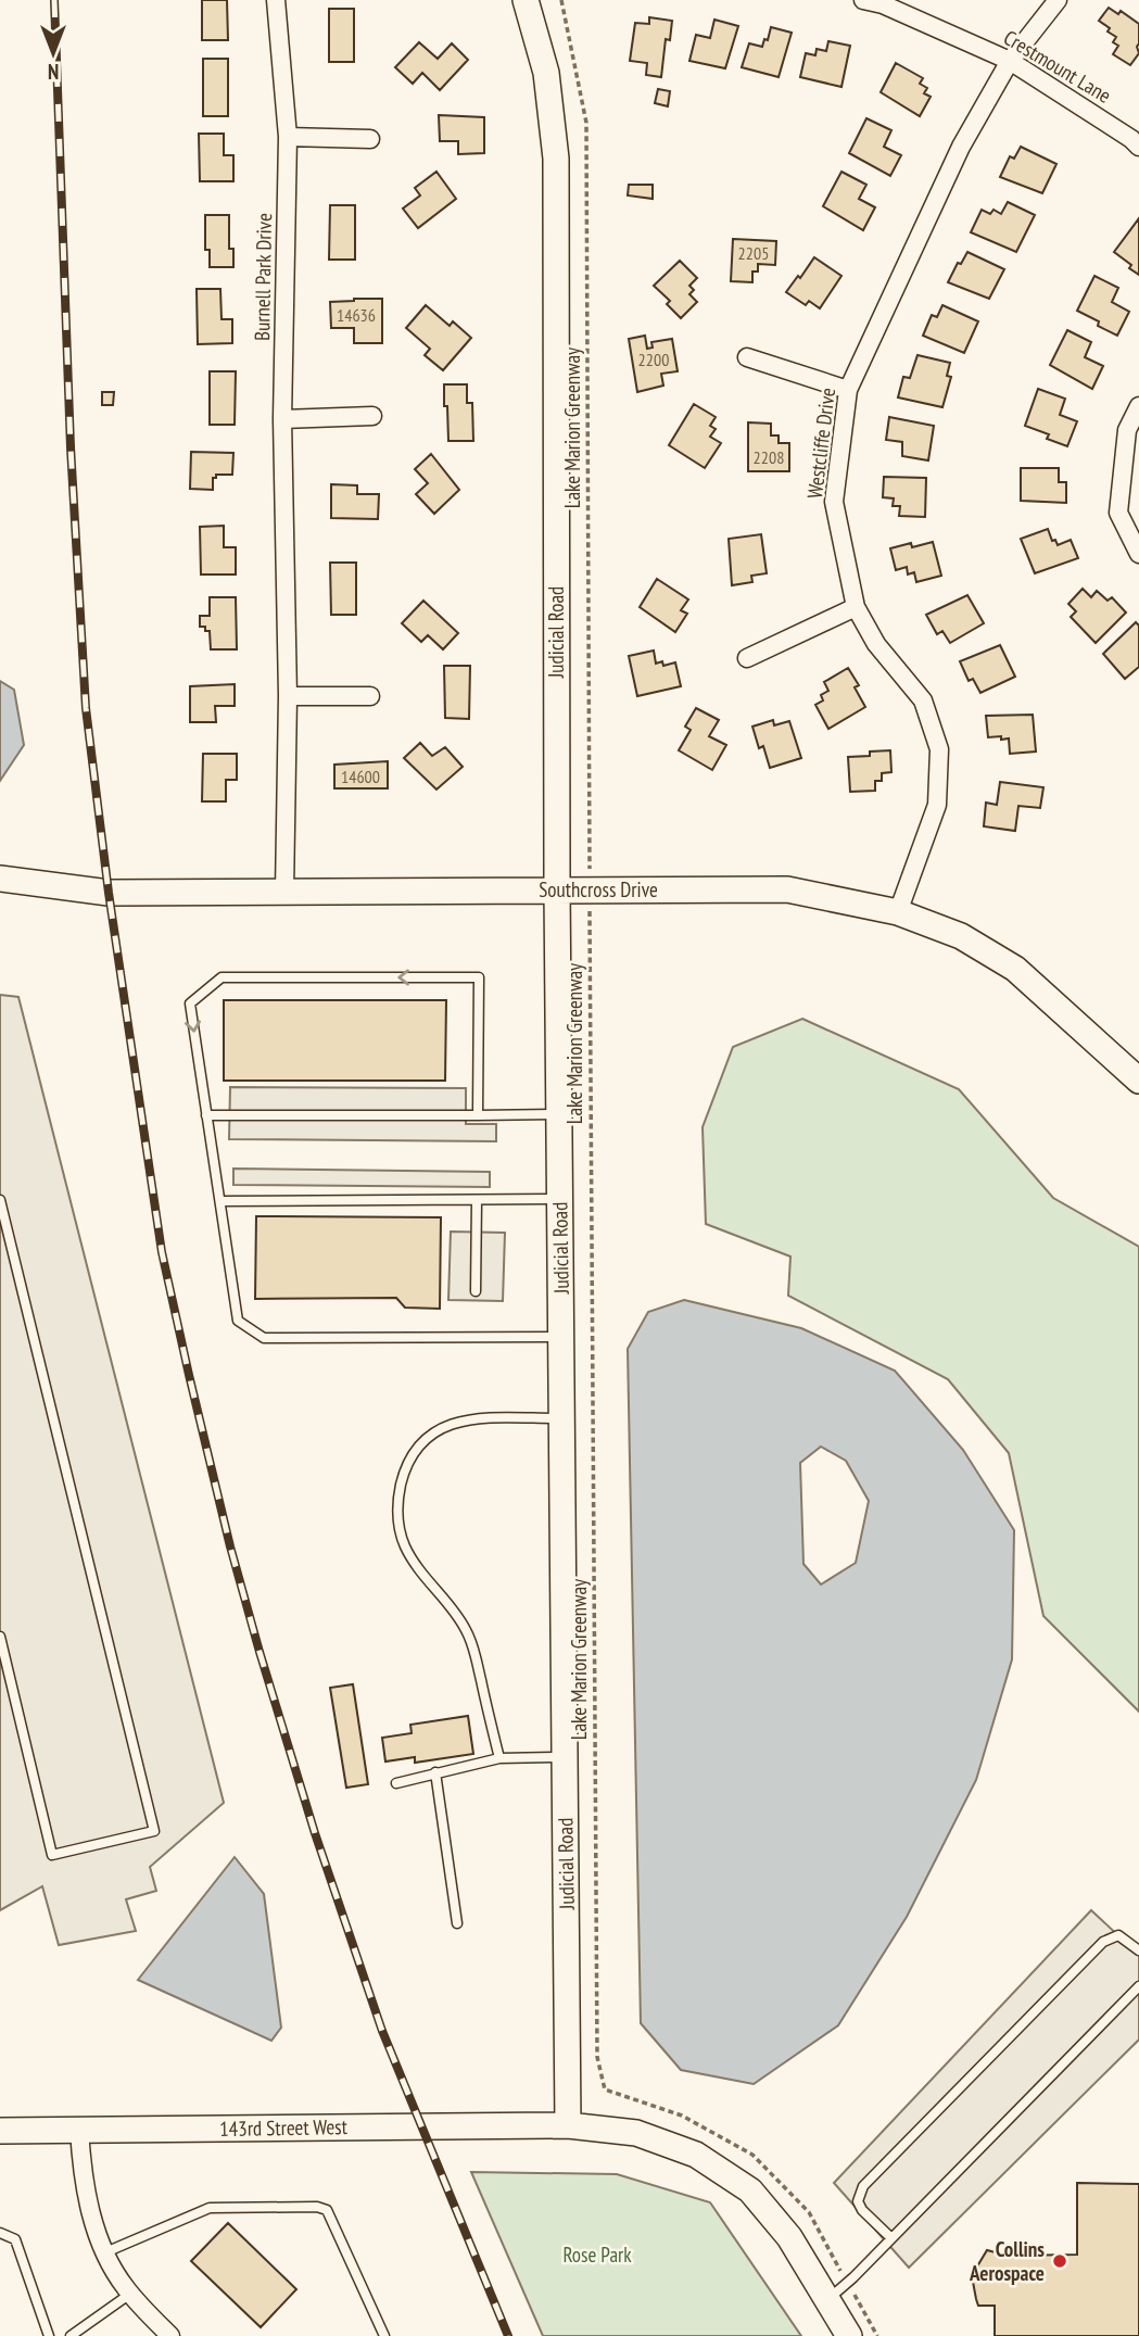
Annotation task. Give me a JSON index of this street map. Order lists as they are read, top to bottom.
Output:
{
  "streets": {
    "street": [
      "Crestmount Lane",
      "Burnell Park Drive",
      "Westcliffe Drive",
      "Judicial Road",
      "Southcross Drive",
      "143rd Street West"
    ],
    "path": ["Lake Marion Greenway"]
  },
  "crossings": [
    ["Crestmount Lane", "Westcliffe Drive"],
    ["Burnell Park Drive", "Southcross Drive"],
    ["Lake Marion Greenway", "Southcross Drive"],
    ["Westcliffe Drive", "Southcross Drive"],
    ["Judicial Road", "Southcross Drive"],
    ["Judicial Road", "143rd Street West"]
  ],
  "parks": ["Rose Park"],
  "places": ["Collins Aerospace"],
  "house_numbers": [
    "2205",
    "14636",
    "2200",
    "2208",
    "14600"
  ],
  "north": "bottom"
}
